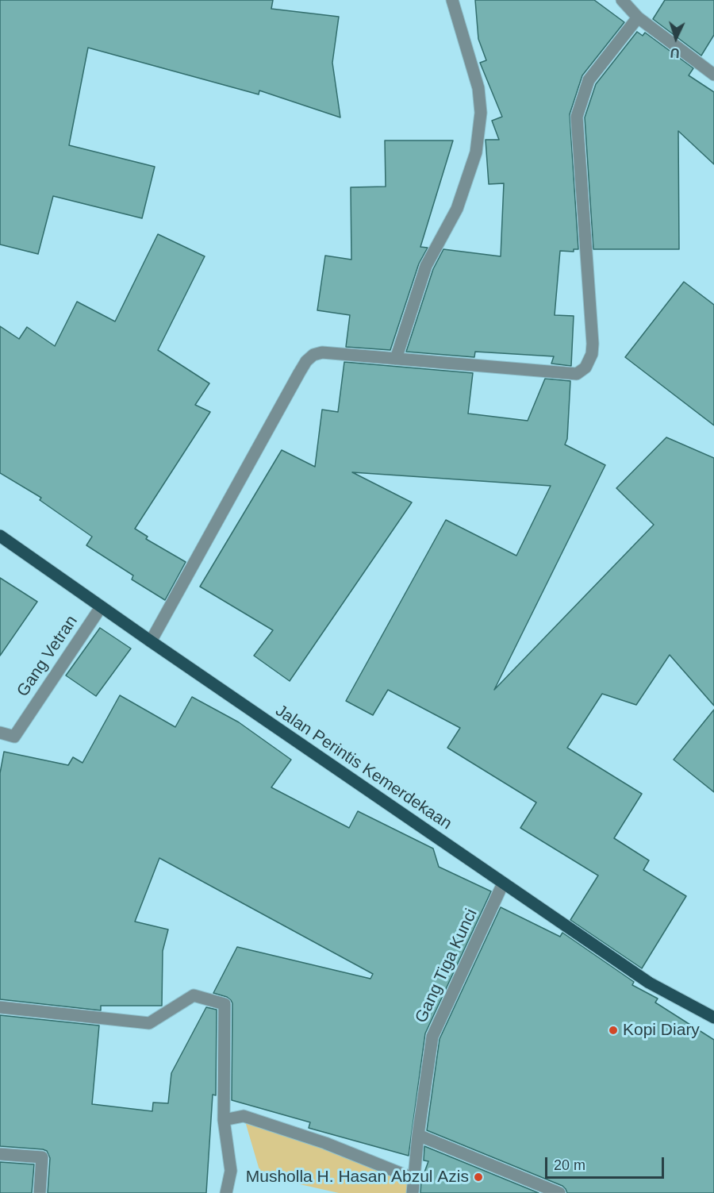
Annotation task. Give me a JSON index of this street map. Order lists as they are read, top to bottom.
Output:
{
  "streets": {
    "main road": ["Jalan Perintis Kemerdekaan"],
    "street": ["Gang Vetran", "Gang Tiga Kunci"]
  },
  "crossings": [
    ["Gang Vetran", "Jalan Perintis Kemerdekaan"],
    ["Jalan Perintis Kemerdekaan", "Gang Tiga Kunci"]
  ],
  "places": ["Kopi Diary", "Musholla H. Hasan Abzul Azis"],
  "scale_bar": "20 m",
  "north": "bottom"
}
